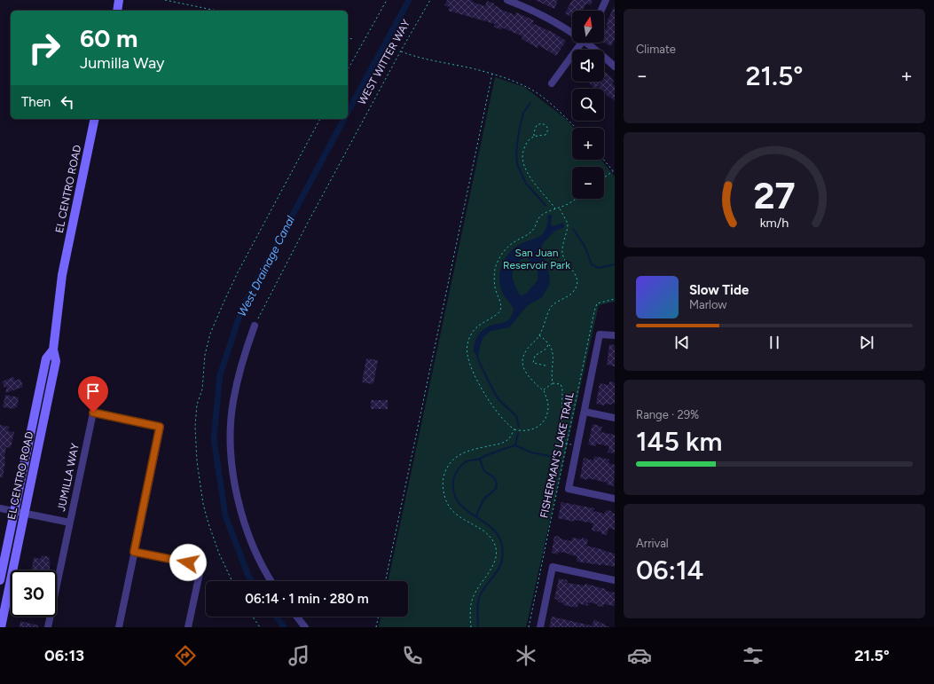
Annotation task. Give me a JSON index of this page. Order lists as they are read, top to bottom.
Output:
{
  "streets": {
    "main road": ["EL CENTRO ROAD"],
    "street": ["JUMILLA WAY"],
    "path": ["WEST WITTER WAY", "FISHERMAN’S LAKE TRAIL"]
  },
  "water": ["West Drainage Canal"],
  "parks": ["San Juan Reservoir Park"],
  "north": "top",
  "page": {
    "tile": [
      "Climate",
      ["Range · 29%", "145 km"],
      ["Arrival", "06:14"]
    ],
    "map_buttons": ["+", "−"],
    "turn": ["60 m", "Jumilla Way"],
    "heat": ["−", "21.5°", "+"],
    "then": "Then",
    "song": ["Slow Tide", "Marlow"],
    "limit": "30",
    "trip": "06:14 · 1 min · 280 m",
    "tabs": ["06:13", "21.5°"],
    "gauge": ["27", "km/h"]
  }
}
